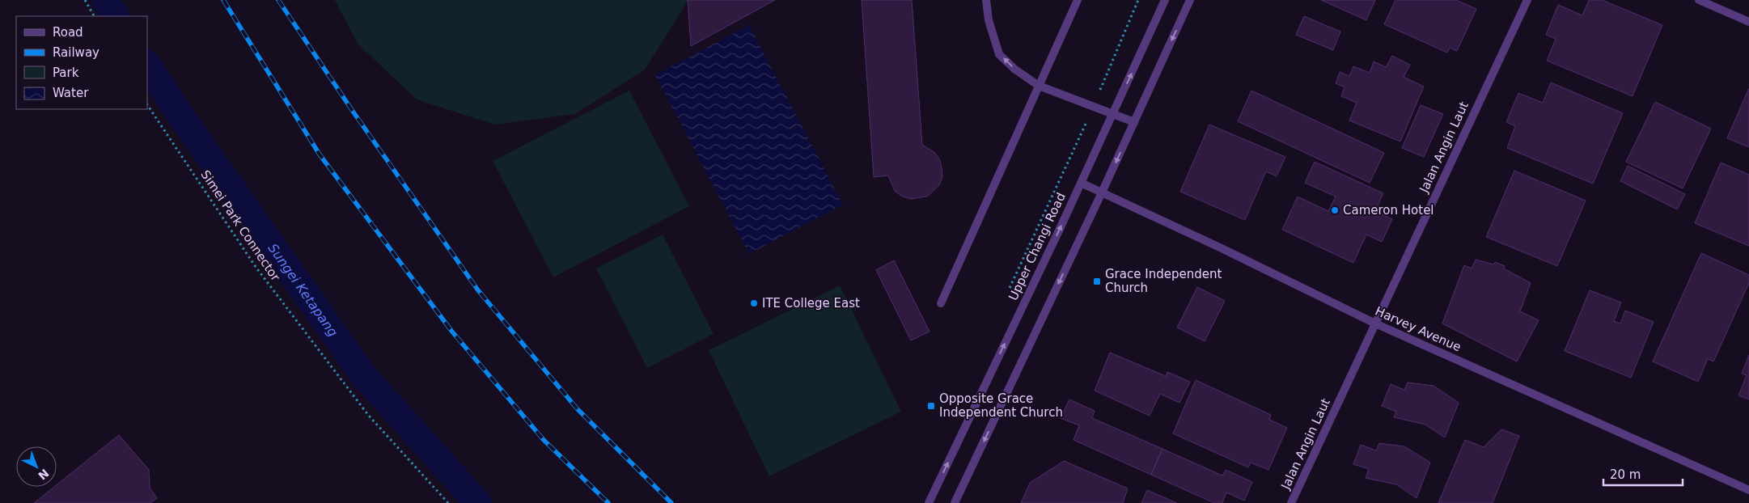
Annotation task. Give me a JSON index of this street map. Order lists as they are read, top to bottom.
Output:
{
  "streets": {
    "street": ["Jalan Angin Laut", "Upper Changi Road", "Harvey Avenue"],
    "path": ["Simei Park Connector"]
  },
  "crossings": [
    ["Jalan Angin Laut", "Harvey Avenue"],
    ["Upper Changi Road", "Harvey Avenue"]
  ],
  "water": ["Sungei Ketapang"],
  "places": {
    "other": ["Cameron Hotel", "ITE College East"],
    "transit": ["Grace Independent Church", "Opposite Grace Independent Church"]
  },
  "legend": [
    "Road",
    "Railway",
    "Park",
    "Water"
  ],
  "scale_bar": "20 m",
  "north": "bottom right"
}
